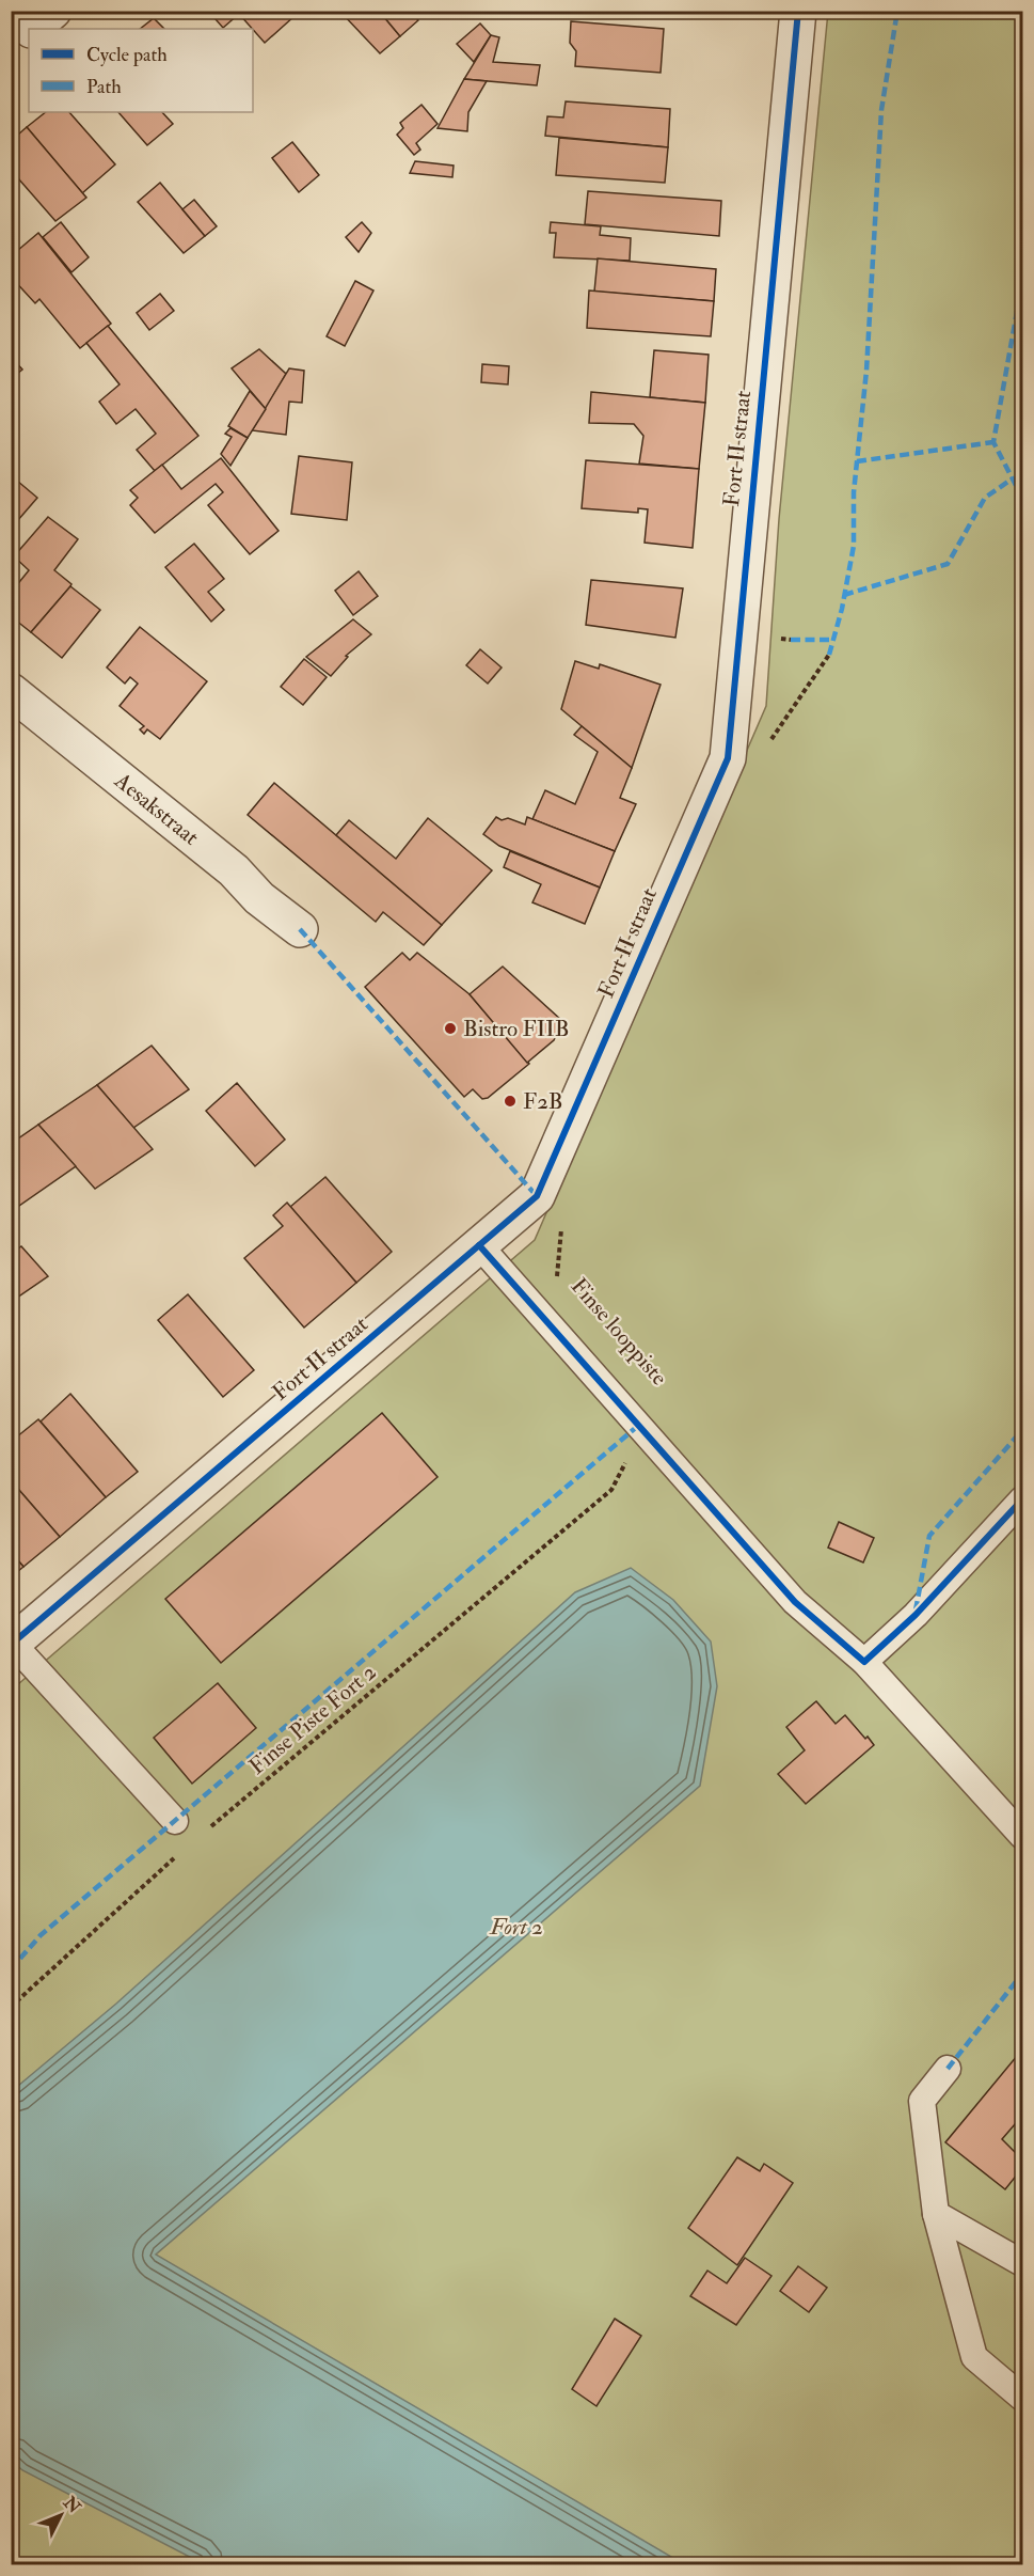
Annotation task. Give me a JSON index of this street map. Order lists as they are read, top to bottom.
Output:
{
  "streets": {
    "street": ["Fort II straat", "Aesakstraat"],
    "path": ["Finse looppiste", "Finse Piste Fort 2"]
  },
  "parks": ["Fort 2"],
  "places": ["Bistro FIIB", "F2B"],
  "legend": ["Cycle path", "Path"],
  "north": "top right"
}
